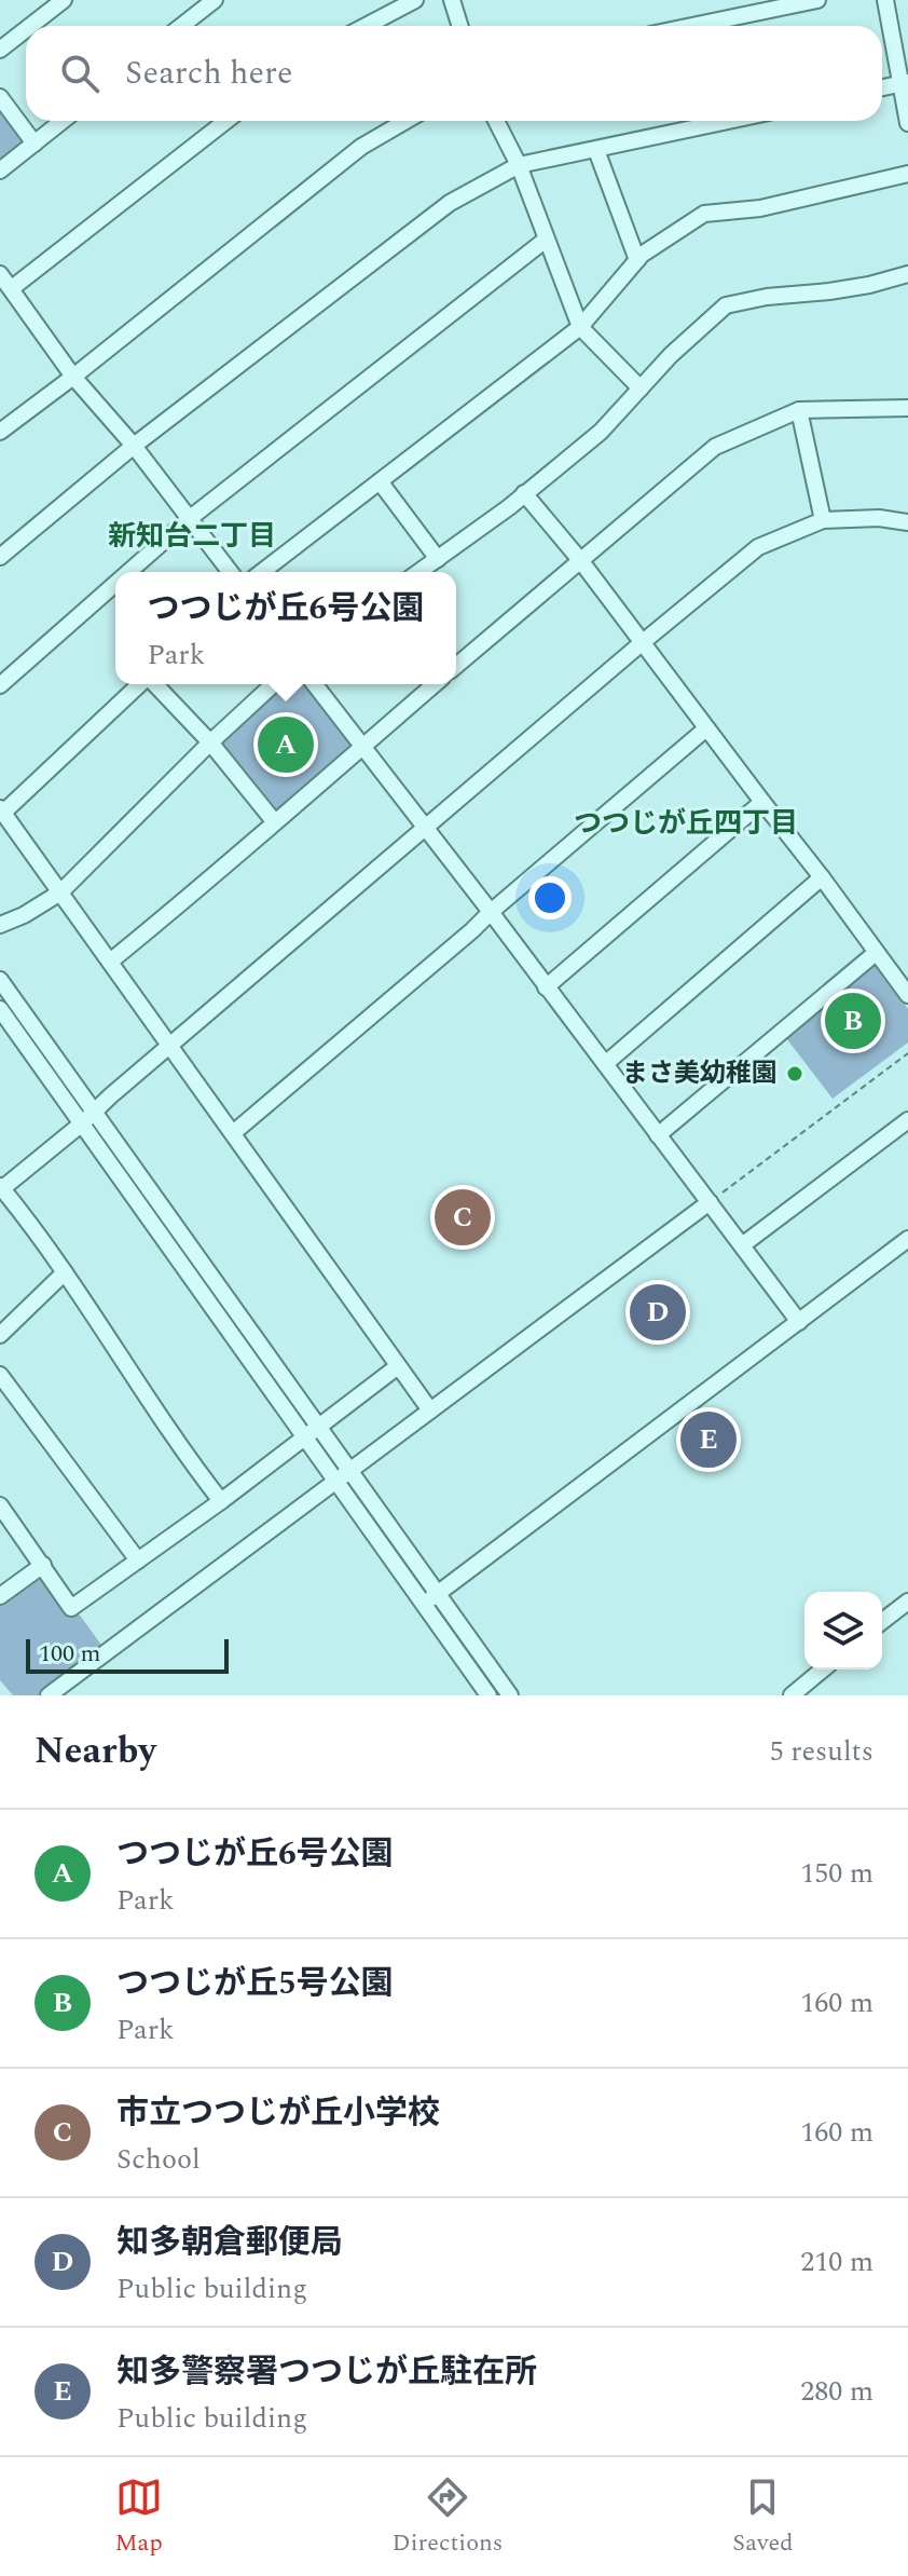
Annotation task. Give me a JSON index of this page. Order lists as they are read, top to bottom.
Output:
{
  "districts": ["新知台二丁目", "つつじが丘四丁目"],
  "places": ["まさ美幼稚園"],
  "scale_bar": "100 m",
  "page": {
    "search": "Search here",
    "popup": ["つつじが丘6号公園", "Park"],
    "pins": [
      "A",
      "B",
      "C",
      "D",
      "E"
    ],
    "scale": "100 m",
    "heading": ["Nearby", "5 results"],
    "list": [
      {
        "mark": "A",
        "name": "つつじが丘6号公園",
        "note": "Park",
        "value": "150 m"
      },
      {
        "mark": "B",
        "name": "つつじが丘5号公園",
        "note": "Park",
        "value": "160 m"
      },
      {
        "mark": "C",
        "name": "市立つつじが丘小学校",
        "note": "School",
        "value": "160 m"
      },
      {
        "mark": "D",
        "name": "知多朝倉郵便局",
        "note": "Public building",
        "value": "210 m"
      },
      {
        "mark": "E",
        "name": "知多警察署つつじが丘駐在所",
        "note": "Public building",
        "value": "280 m"
      }
    ],
    "nav": ["Map", "Directions", "Saved"]
  }
}
